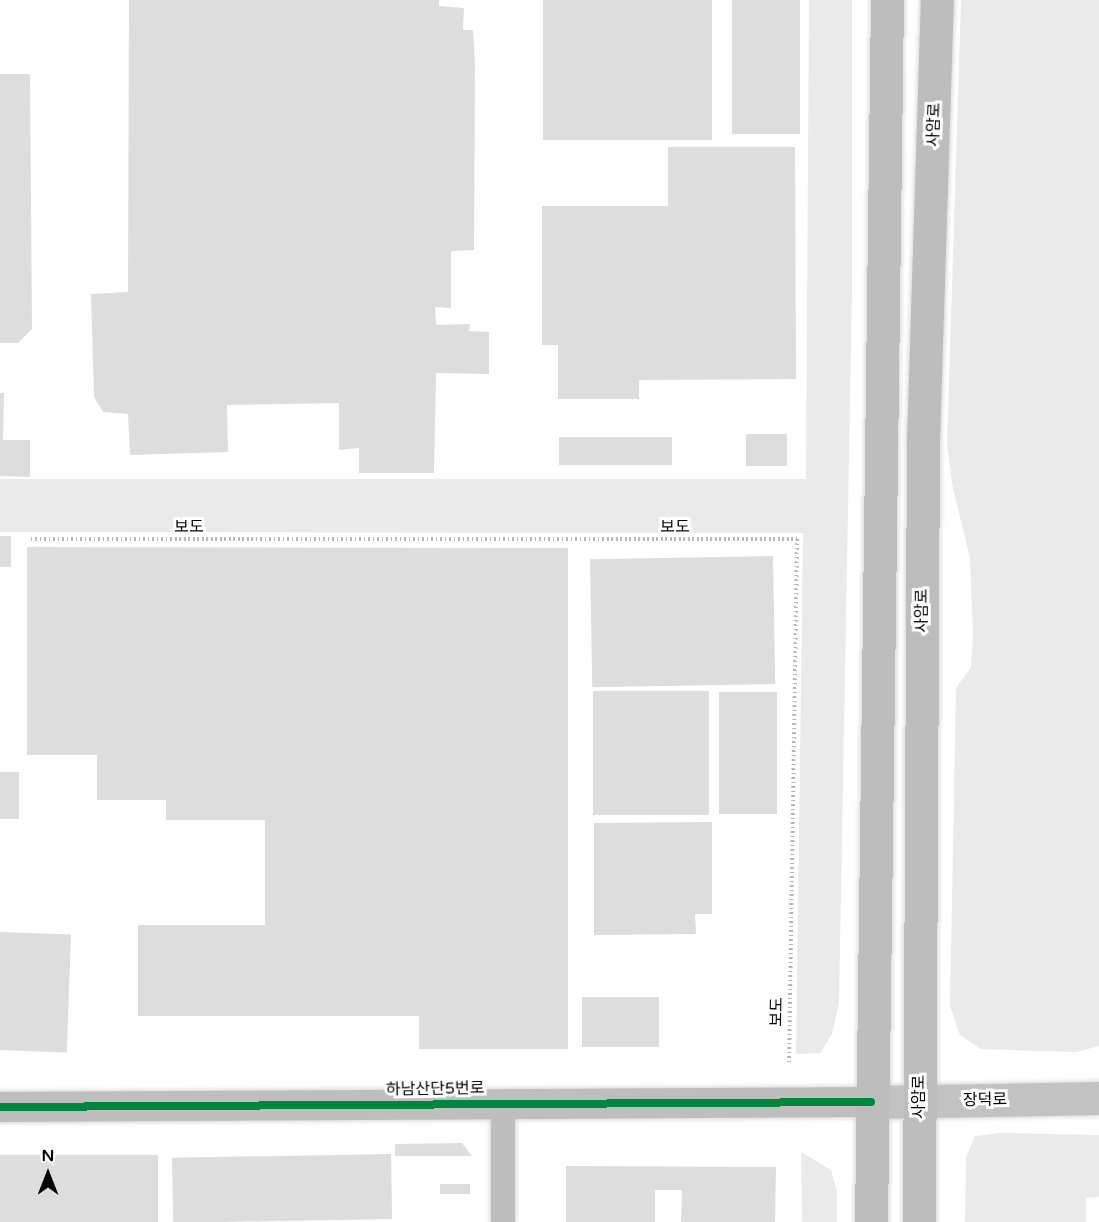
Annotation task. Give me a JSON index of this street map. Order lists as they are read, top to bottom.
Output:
{
  "streets": {
    "main road": ["사암로", "장덕로"],
    "street": ["하남산단5번로"],
    "path": ["보도"]
  },
  "crossings": [
    ["사암로", "장덕로"],
    ["하남산단5번로", "장덕로"]
  ],
  "north": "top"
}
